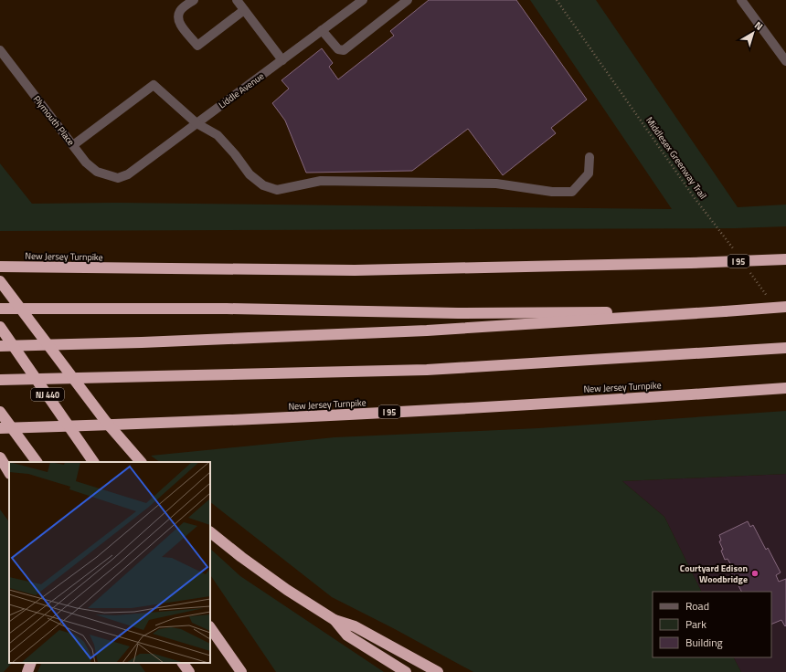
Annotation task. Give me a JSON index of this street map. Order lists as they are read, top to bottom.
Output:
{
  "streets": {
    "highway": ["New Jersey Turnpike", "I 95", "NJ 440"],
    "street": ["Liddle Avenue", "Plymouth Place"],
    "path": ["Middlesex Greenway Trail"]
  },
  "crossings": [
    ["Liddle Avenue", "Plymouth Place"]
  ],
  "places": ["Courtyard Edison Woodbridge"],
  "legend": ["Road", "Park", "Building"],
  "north": "top right"
}
